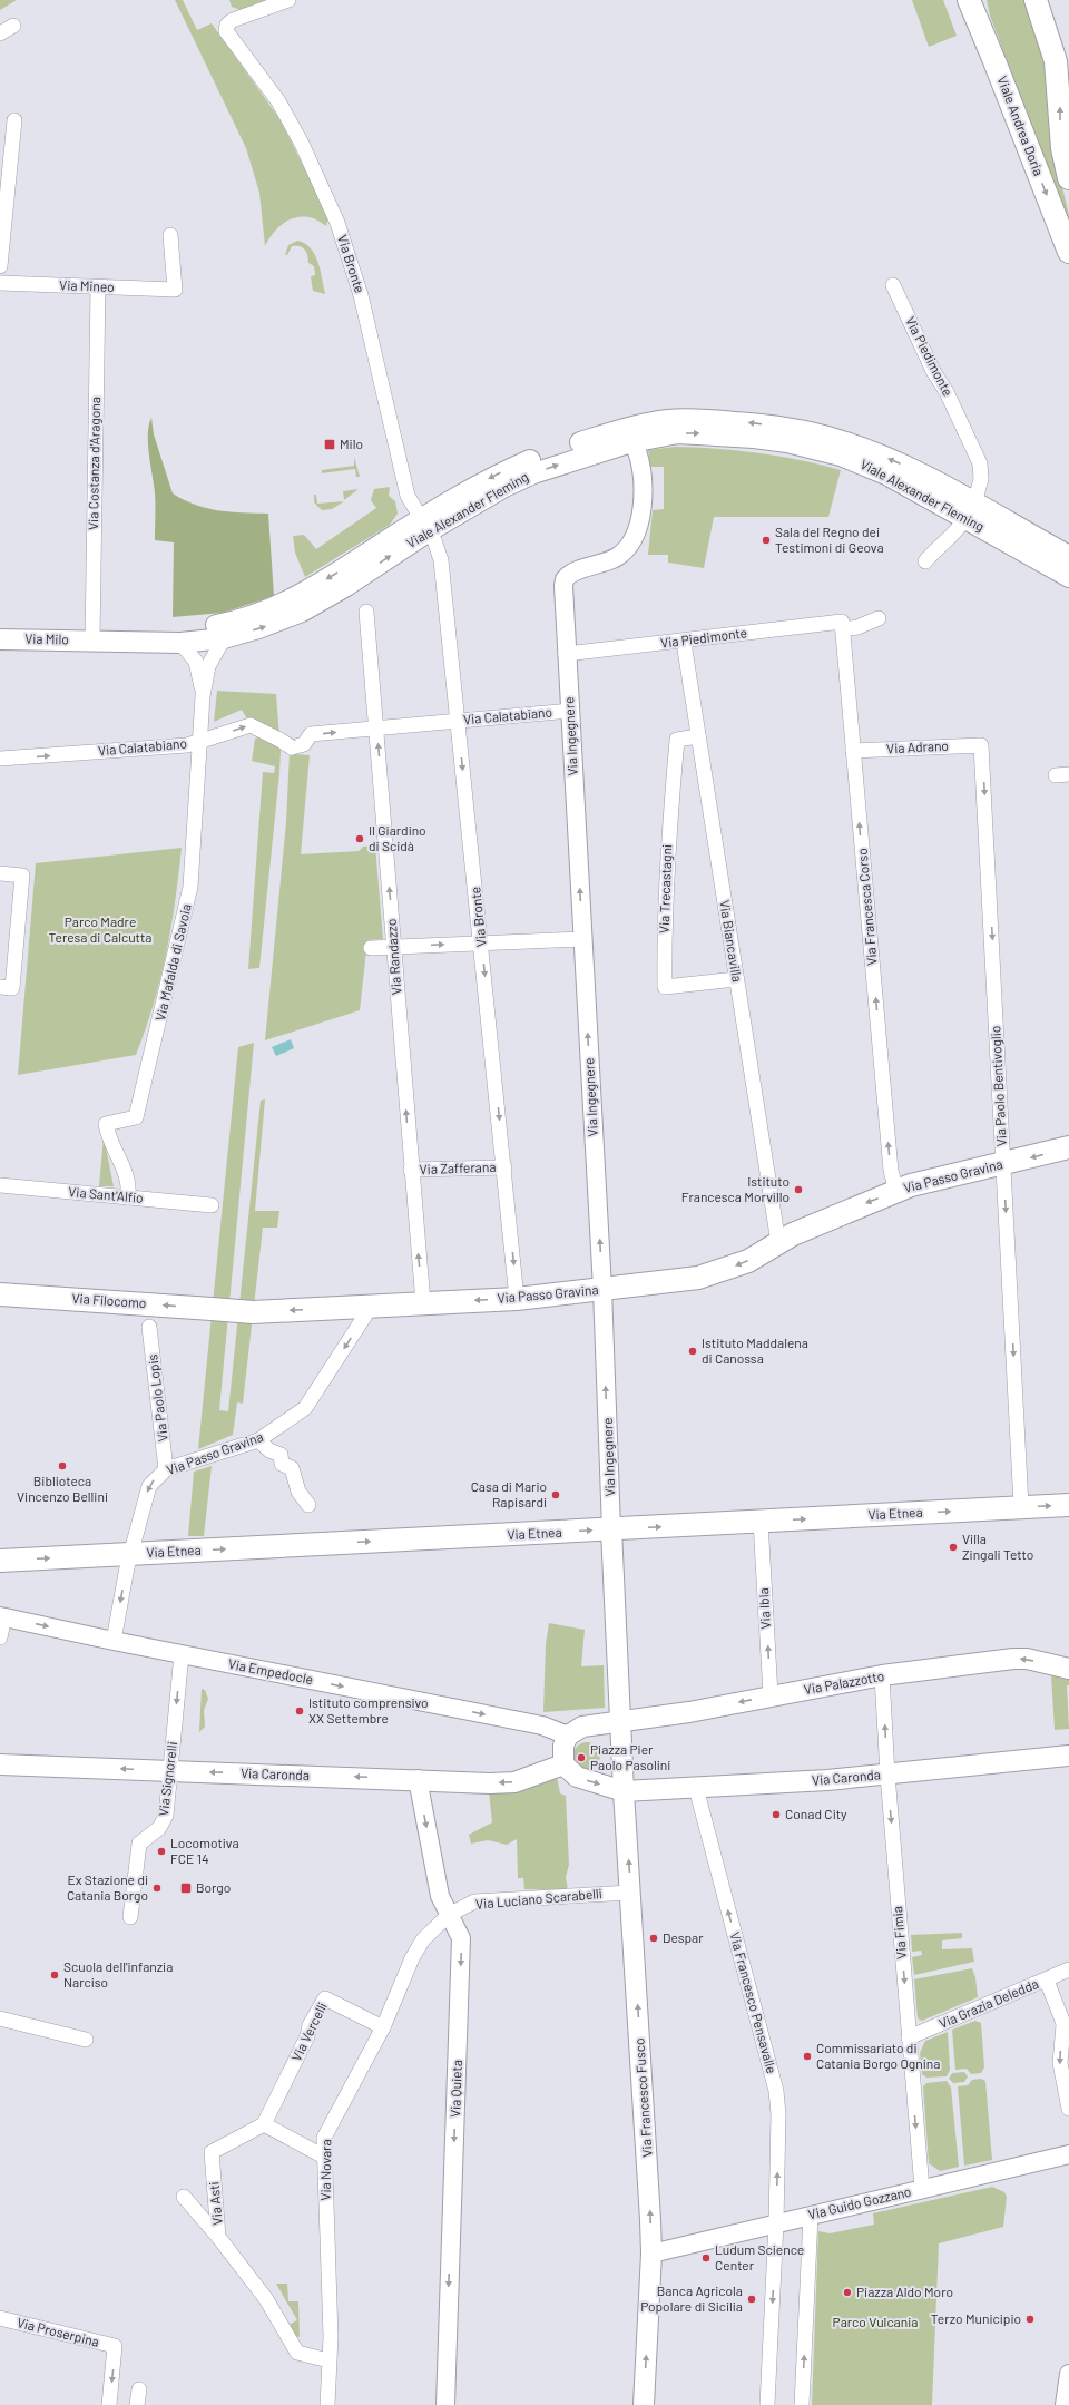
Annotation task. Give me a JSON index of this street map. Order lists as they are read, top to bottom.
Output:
{
  "streets": {
    "main road": [
      "Viale Andrea Doria",
      "Viale Alexander Fleming",
      "Via Milo",
      "Via Ingegnere",
      "Via Passo Gravina",
      "Via Filocomo",
      "Via Etnea",
      "Via Palazzotto",
      "Via Caronda",
      "Via Francesco Fusco"
    ],
    "street": [
      "Via Bronte",
      "Via Mineo",
      "Via Piedimonte",
      "Via Costanza d'Aragona",
      "Via Calatabiano",
      "Via Adrano",
      "Via Trecastagni",
      "Via Francesca Corso",
      "Via Biancavilla",
      "Via Randazzo",
      "Via Mafalda di Savoia",
      "Via Paolo Bentivoglio",
      "Via Zafferana",
      "Via Sant'Alfio",
      "Via Paolo Lopis",
      "Via Ibla",
      "Via Empedocle",
      "Via Signorelli",
      "Via Luciano Scarabelli",
      "Via Fimia",
      "Via Francesco Pensavalle",
      "Via Grazia Deledda",
      "Via Vercelli",
      "Via Quieta",
      "Via Novara",
      "Via Asti",
      "Via Guido Gozzano",
      "Via Proserpina"
    ]
  },
  "crossings": [
    ["Via Bronte", "Viale Alexander Fleming"],
    ["Via Bronte", "Via Calatabiano"],
    ["Via Bronte", "Via Zafferana"],
    ["Via Bronte", "Via Passo Gravina"],
    ["Via Mineo", "Via Costanza d'Aragona"],
    ["Via Piedimonte", "Viale Alexander Fleming"],
    ["Via Piedimonte", "Via Ingegnere"],
    ["Via Piedimonte", "Via Francesca Corso"],
    ["Via Piedimonte", "Via Biancavilla"],
    ["Via Costanza d'Aragona", "Viale Alexander Fleming"],
    ["Via Costanza d'Aragona", "Via Milo"],
    ["Viale Alexander Fleming", "Via Milo"],
    ["Viale Alexander Fleming", "Via Ingegnere"],
    ["Via Calatabiano", "Via Ingegnere"],
    ["Via Calatabiano", "Via Randazzo"],
    ["Via Calatabiano", "Via Mafalda di Savoia"],
    ["Via Ingegnere", "Via Passo Gravina"],
    ["Via Ingegnere", "Via Etnea"],
    ["Via Ingegnere", "Via Palazzotto"],
    ["Via Ingegnere", "Via Caronda"],
    ["Via Ingegnere", "Via Francesco Fusco"],
    ["Via Adrano", "Via Francesca Corso"],
    ["Via Adrano", "Via Paolo Bentivoglio"],
    ["Via Trecastagni", "Via Biancavilla"],
    ["Via Francesca Corso", "Via Passo Gravina"],
    ["Via Biancavilla", "Via Passo Gravina"],
    ["Via Randazzo", "Via Zafferana"],
    ["Via Randazzo", "Via Passo Gravina"],
    ["Via Mafalda di Savoia", "Via Sant'Alfio"],
    ["Via Paolo Bentivoglio", "Via Passo Gravina"],
    ["Via Paolo Bentivoglio", "Via Etnea"],
    ["Via Passo Gravina", "Via Filocomo"],
    ["Via Passo Gravina", "Via Paolo Lopis"],
    ["Via Passo Gravina", "Via Etnea"],
    ["Via Passo Gravina", "Via Empedocle"],
    ["Via Etnea", "Via Ibla"],
    ["Via Ibla", "Via Palazzotto"],
    ["Via Empedocle", "Via Palazzotto"],
    ["Via Empedocle", "Via Signorelli"],
    ["Via Palazzotto", "Via Fimia"],
    ["Via Caronda", "Via Signorelli"],
    ["Via Caronda", "Via Fimia"],
    ["Via Caronda", "Via Francesco Pensavalle"],
    ["Via Caronda", "Via Quieta"],
    ["Via Caronda", "Via Francesco Fusco"],
    ["Via Luciano Scarabelli", "Via Quieta"],
    ["Via Luciano Scarabelli", "Via Francesco Fusco"],
    ["Via Luciano Scarabelli", "Via Novara"],
    ["Via Fimia", "Via Grazia Deledda"],
    ["Via Fimia", "Via Guido Gozzano"],
    ["Via Francesco Pensavalle", "Via Guido Gozzano"],
    ["Via Vercelli", "Via Novara"],
    ["Via Vercelli", "Via Asti"],
    ["Via Quieta", "Via Novara"],
    ["Via Francesco Fusco", "Via Guido Gozzano"],
    ["Via Novara", "Via Asti"]
  ],
  "one_way": [
    "Via Bronte",
    "Via Calatabiano",
    "Via Ingegnere",
    "Via Francesca Corso",
    "Via Randazzo",
    "Via Paolo Bentivoglio",
    "Via Passo Gravina",
    "Via Filocomo",
    "Via Etnea",
    "Via Ibla",
    "Via Empedocle",
    "Via Palazzotto",
    "Via Signorelli",
    "Via Quieta",
    "Via Francesco Fusco"
  ],
  "parks": ["Parco Madre Teresa di Calcutta", "Parco Vulcania"],
  "places": {
    "transit": ["Milo", "Borgo"],
    "other": [
      "Sala del Regno dei Testimoni di Geova",
      "Il Giardino di Scidà",
      "Istituto Francesca Morvillo",
      "Istituto Maddalena di Canossa",
      "Biblioteca Vincenzo Bellini",
      "Casa di Mario Rapisardi",
      "Villa Zingali Tetto",
      "Istituto comprensivo XX Settembre",
      "Piazza Pier Paolo Pasolini",
      "Conad City",
      "Locomotiva FCE 14",
      "Ex Stazione di Catania Borgo",
      "Despar",
      "Scuola dell'infanzia Narciso",
      "Commissariato di Catania Borgo Ognina",
      "Ludum Science Center",
      "Piazza Aldo Moro",
      "Banca Agricola Popolare di Sicilia",
      "Terzo Municipio"
    ]
  }
}
